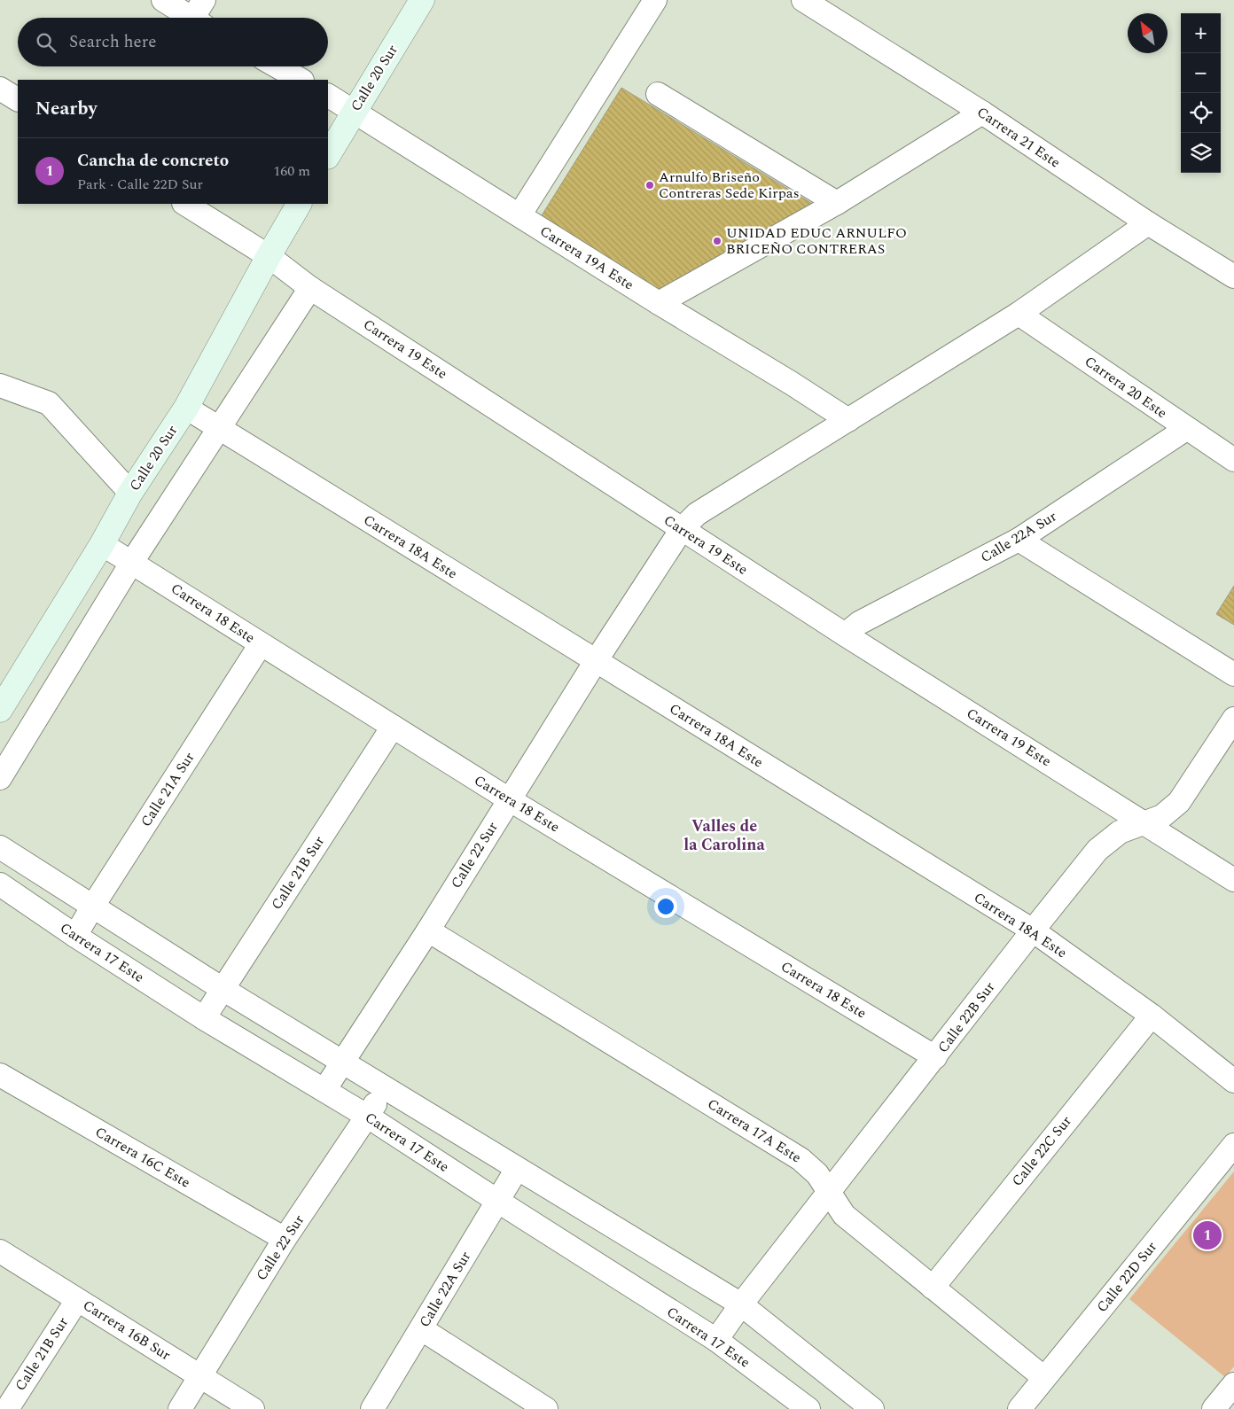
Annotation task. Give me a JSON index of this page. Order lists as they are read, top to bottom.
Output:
{
  "streets": {
    "street": [
      "Calle 20 Sur",
      "Carrera 21 Este",
      "Carrera 19A Este",
      "Carrera 19 Este",
      "Carrera 20 Este",
      "Calle 22A Sur",
      "Carrera 18A Este",
      "Carrera 18 Este",
      "Calle 21A Sur",
      "Calle 22 Sur",
      "Calle 21B Sur",
      "Carrera 17 Este",
      "Calle 22B Sur",
      "Carrera 17A Este",
      "Calle 22C Sur",
      "Carrera 16C Este",
      "Calle 22D Sur",
      "Carrera 16B Sur"
    ]
  },
  "crossings": [
    ["Calle 20 Sur", "Carrera 19A Este"],
    ["Calle 20 Sur", "Carrera 19 Este"],
    ["Calle 20 Sur", "Carrera 18A Este"],
    ["Calle 20 Sur", "Carrera 18 Este"],
    ["Carrera 21 Este", "Calle 22 Sur"],
    ["Carrera 19A Este", "Calle 22 Sur"],
    ["Carrera 19 Este", "Calle 22A Sur"],
    ["Carrera 19 Este", "Calle 22 Sur"],
    ["Carrera 19 Este", "Calle 22B Sur"],
    ["Carrera 20 Este", "Calle 22A Sur"],
    ["Carrera 20 Este", "Calle 22 Sur"],
    ["Calle 22A Sur", "Carrera 17 Este"],
    ["Carrera 18A Este", "Calle 22 Sur"],
    ["Carrera 18A Este", "Calle 22B Sur"],
    ["Carrera 18A Este", "Calle 22C Sur"],
    ["Carrera 18 Este", "Calle 21A Sur"],
    ["Carrera 18 Este", "Calle 22 Sur"],
    ["Carrera 18 Este", "Calle 21B Sur"],
    ["Carrera 18 Este", "Calle 22B Sur"],
    ["Calle 21A Sur", "Carrera 17 Este"],
    ["Calle 22 Sur", "Carrera 17 Este"],
    ["Calle 22 Sur", "Carrera 17A Este"],
    ["Calle 22 Sur", "Carrera 16C Este"],
    ["Calle 22 Sur", "Carrera 16B Sur"],
    ["Calle 21B Sur", "Carrera 17 Este"],
    ["Calle 21B Sur", "Carrera 16B Sur"],
    ["Carrera 17 Este", "Calle 22B Sur"],
    ["Calle 22B Sur", "Carrera 17A Este"],
    ["Carrera 17A Este", "Calle 22C Sur"],
    ["Carrera 17A Este", "Calle 22D Sur"]
  ],
  "districts": ["Valles de la Carolina"],
  "places": ["Arnulfo Briseño Contreras Sede Kirpas", "UNIDAD EDUC ARNULFO BRICEÑO CONTRERAS"],
  "north": "top left",
  "page": {
    "map_buttons": ["+", "−"],
    "search": "Search here",
    "heading": "Nearby",
    "list": [
      {
        "mark": "1",
        "name": "Cancha de concreto",
        "note": "Park · Calle 22D Sur",
        "value": "160 m"
      }
    ],
    "pins": "1"
  }
}
